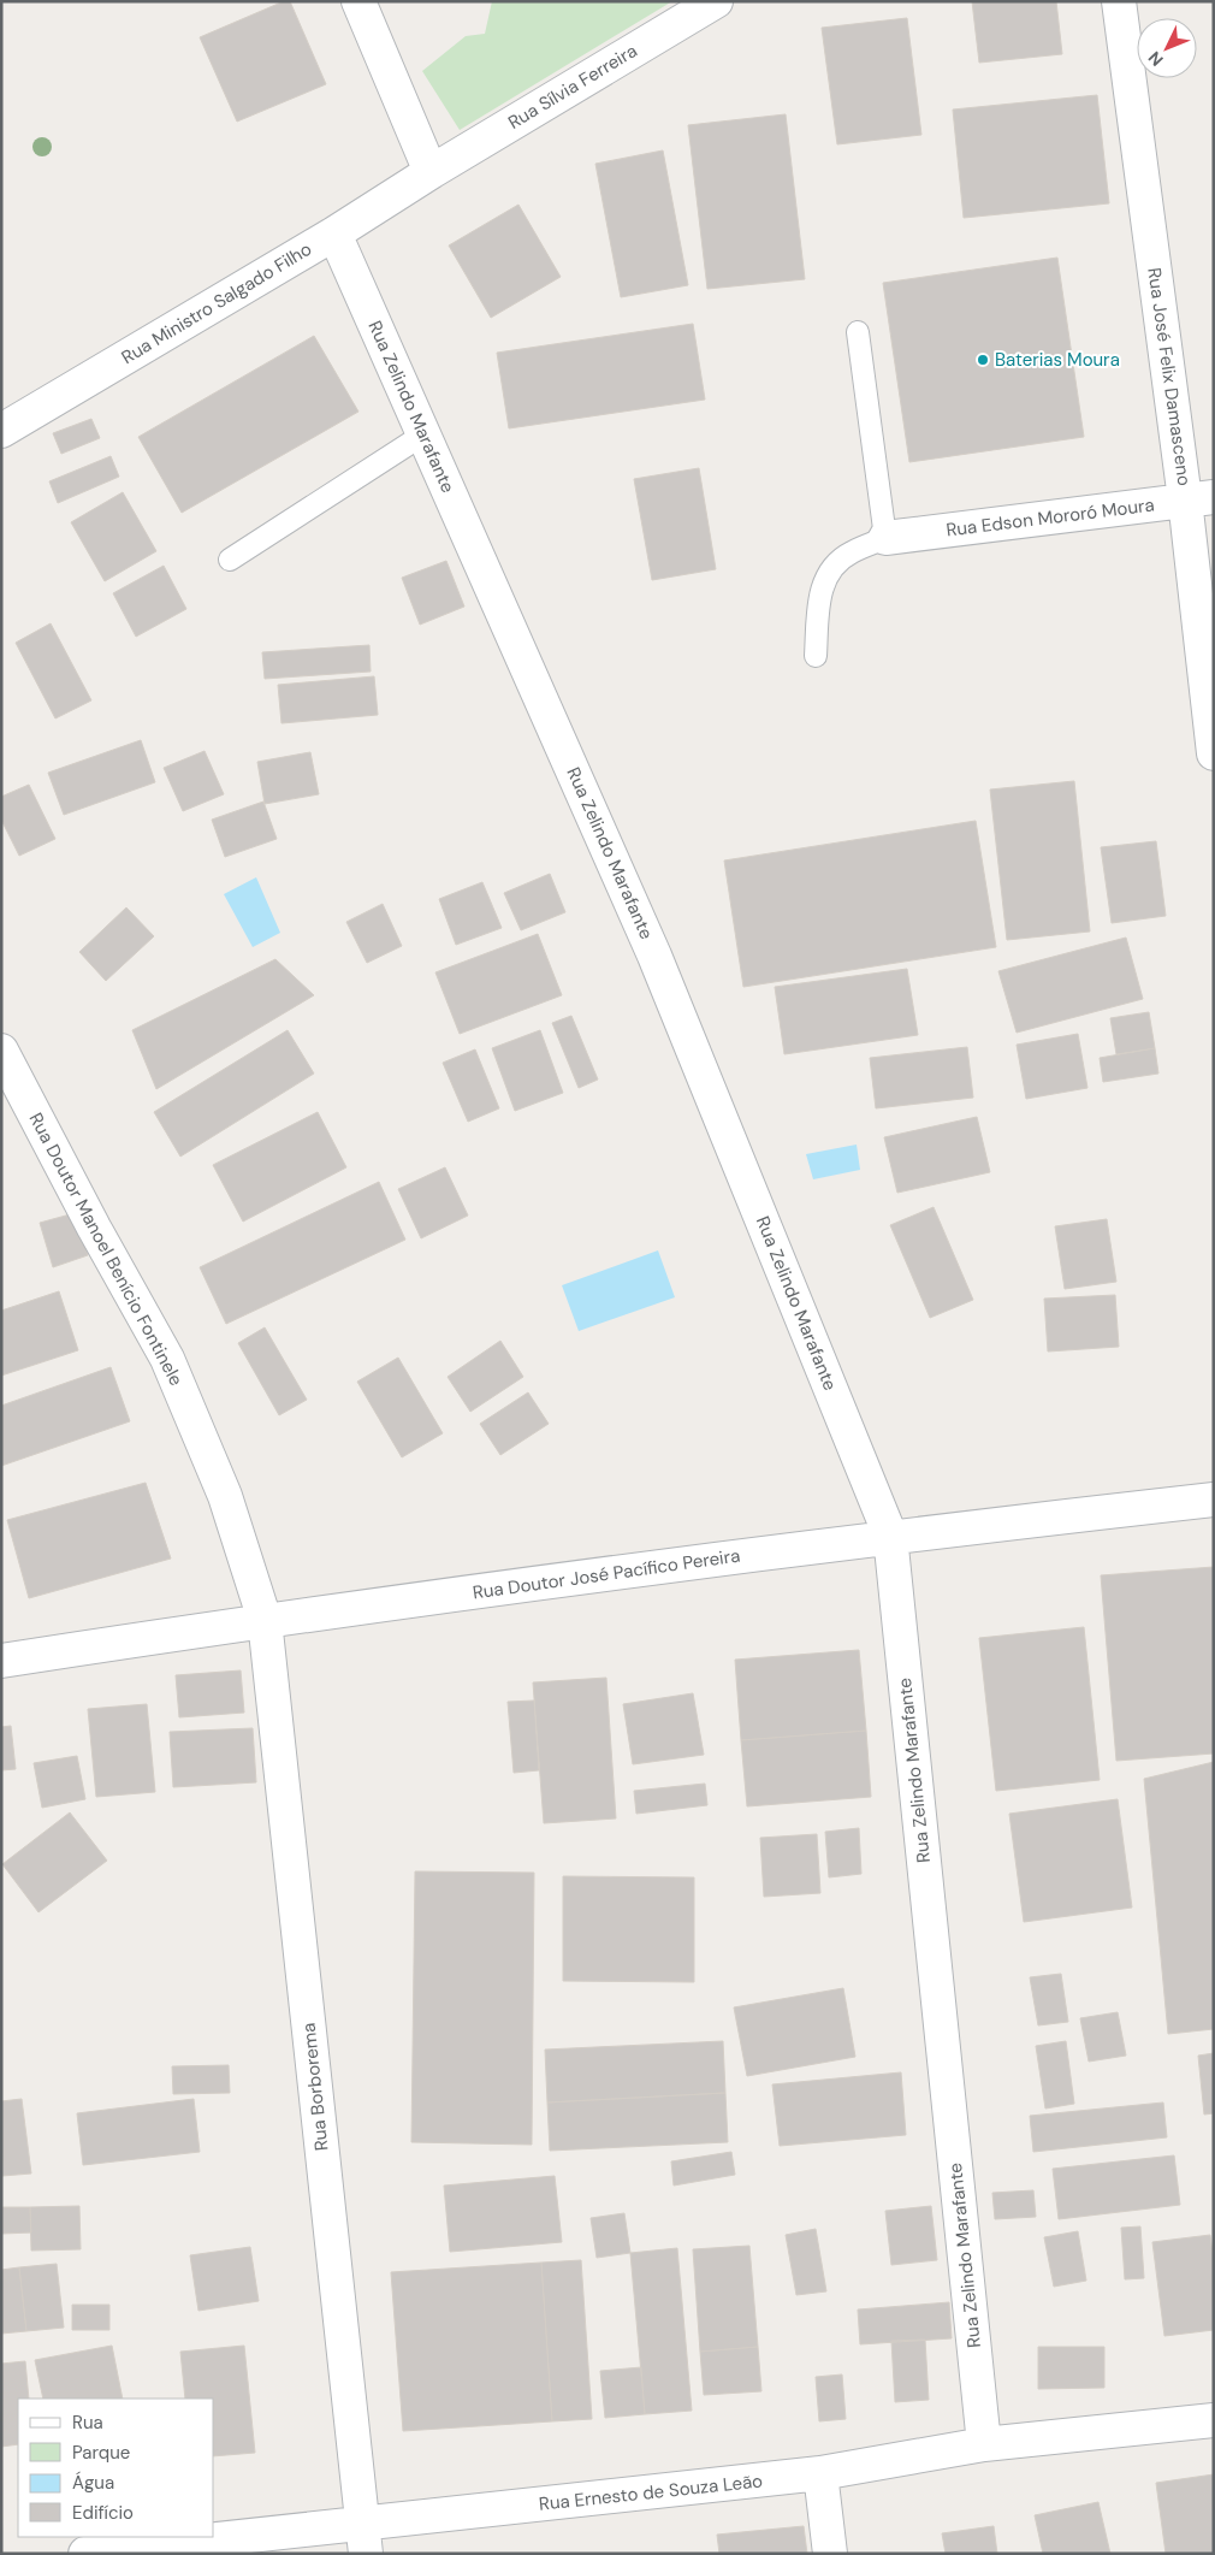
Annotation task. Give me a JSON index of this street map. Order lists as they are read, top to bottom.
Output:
{
  "streets": {
    "street": [
      "Rua Sílvia Ferreira",
      "Rua Ministro Salgado Filho",
      "Rua José Felix Damasceno",
      "Rua Zelindo Marafante",
      "Rua Edson Mororó Moura",
      "Rua Doutor Manoel Benício Fontinele",
      "Rua Doutor José Pacífico Pereira",
      "Rua Borborema",
      "Rua Ernesto de Souza Leão"
    ]
  },
  "crossings": [
    ["Rua Sílvia Ferreira", "Rua Ministro Salgado Filho"],
    ["Rua Ministro Salgado Filho", "Rua Zelindo Marafante"],
    ["Rua José Felix Damasceno", "Rua Edson Mororó Moura"],
    ["Rua Zelindo Marafante", "Rua Doutor José Pacífico Pereira"],
    ["Rua Zelindo Marafante", "Rua Ernesto de Souza Leão"],
    ["Rua Doutor Manoel Benício Fontinele", "Rua Doutor José Pacífico Pereira"],
    ["Rua Doutor Manoel Benício Fontinele", "Rua Borborema"],
    ["Rua Doutor José Pacífico Pereira", "Rua Borborema"],
    ["Rua Borborema", "Rua Ernesto de Souza Leão"]
  ],
  "places": ["Baterias Moura"],
  "legend": [
    "Rua",
    "Parque",
    "Água",
    "Edifício"
  ],
  "north": "bottom left"
}
